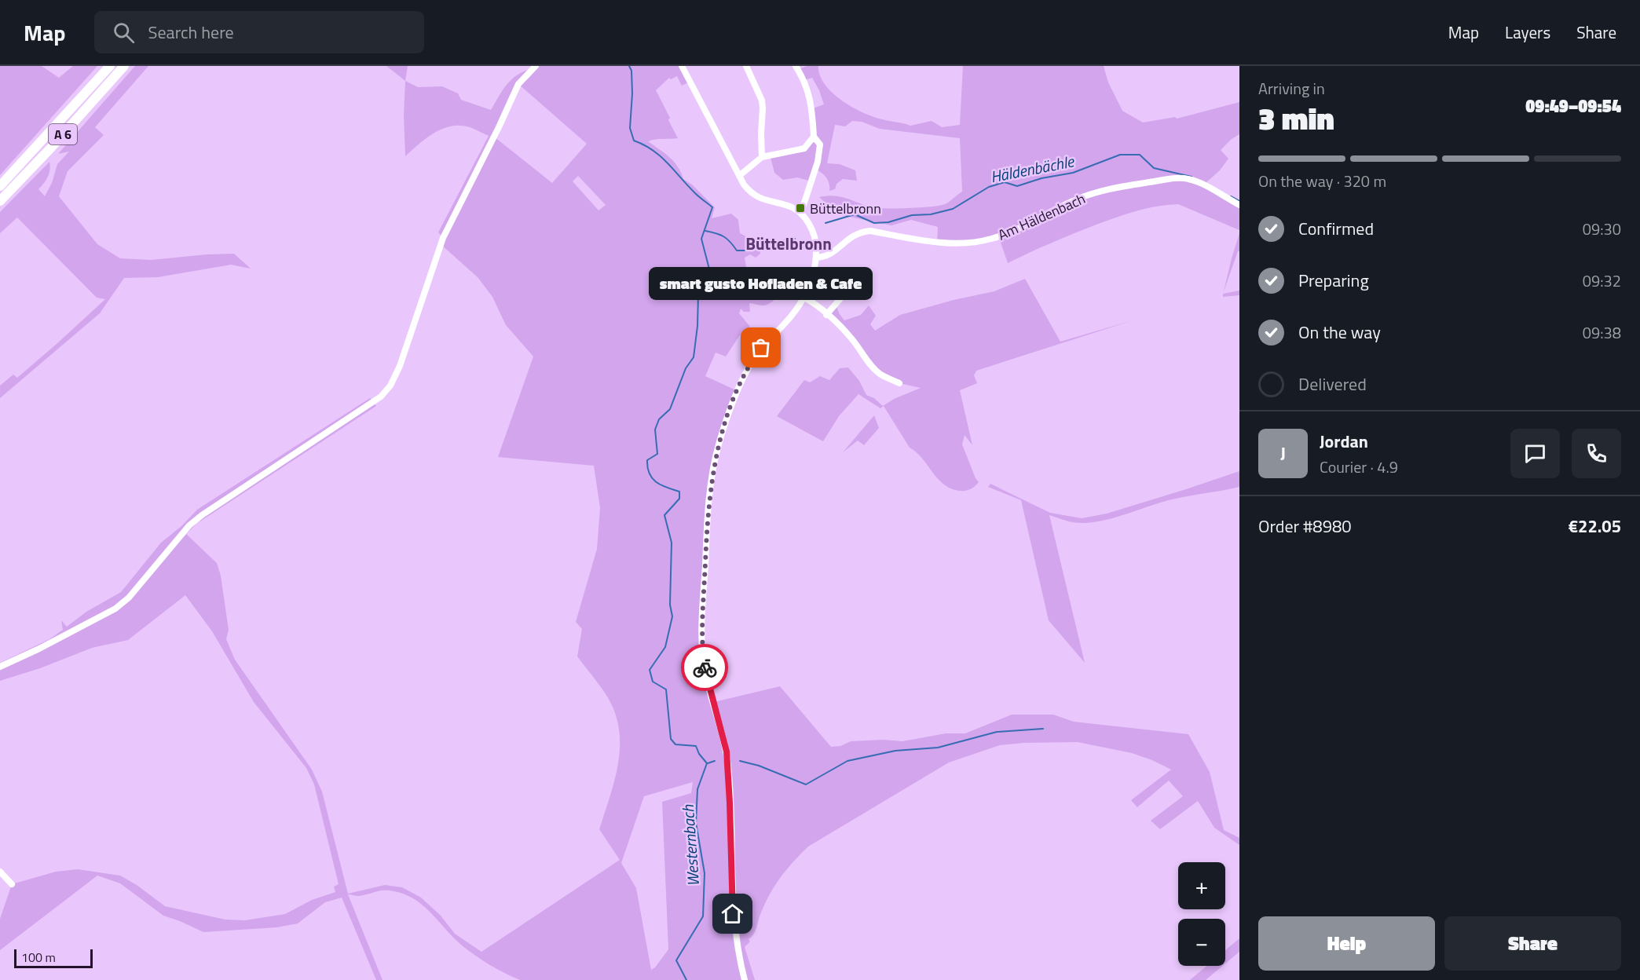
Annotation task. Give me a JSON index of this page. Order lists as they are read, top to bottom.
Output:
{
  "streets": {
    "highway": ["A 6"],
    "street": ["Am Häldenbach"]
  },
  "districts": ["Büttelbronn"],
  "water": ["Häldenbächle", "Westernbach"],
  "places": {
    "transit": ["Büttelbronn"],
    "other": ["smart gusto Hofladen & Cafe"]
  },
  "scale_bar": "100 m",
  "page": {
    "header": "Map",
    "search": "Search here",
    "nav": ["Map", "Layers", "Share"],
    "heading": ["3 min", "Arriving in", "09:49–09:54"],
    "panel": [
      "Jordan",
      "Courier · 4.9",
      "Order #8980",
      "€22.05"
    ],
    "bar": "On the way · 320 m",
    "list": [
      ["Confirmed", "09:30"],
      ["Preparing", "09:32"],
      ["On the way", "09:38"],
      "Delivered"
    ],
    "bubble": "smart gusto Hofladen & Cafe",
    "round": "J",
    "map_buttons": ["+", "−"],
    "buttons": ["Help", "Share"],
    "scale": "100 m"
  }
}
